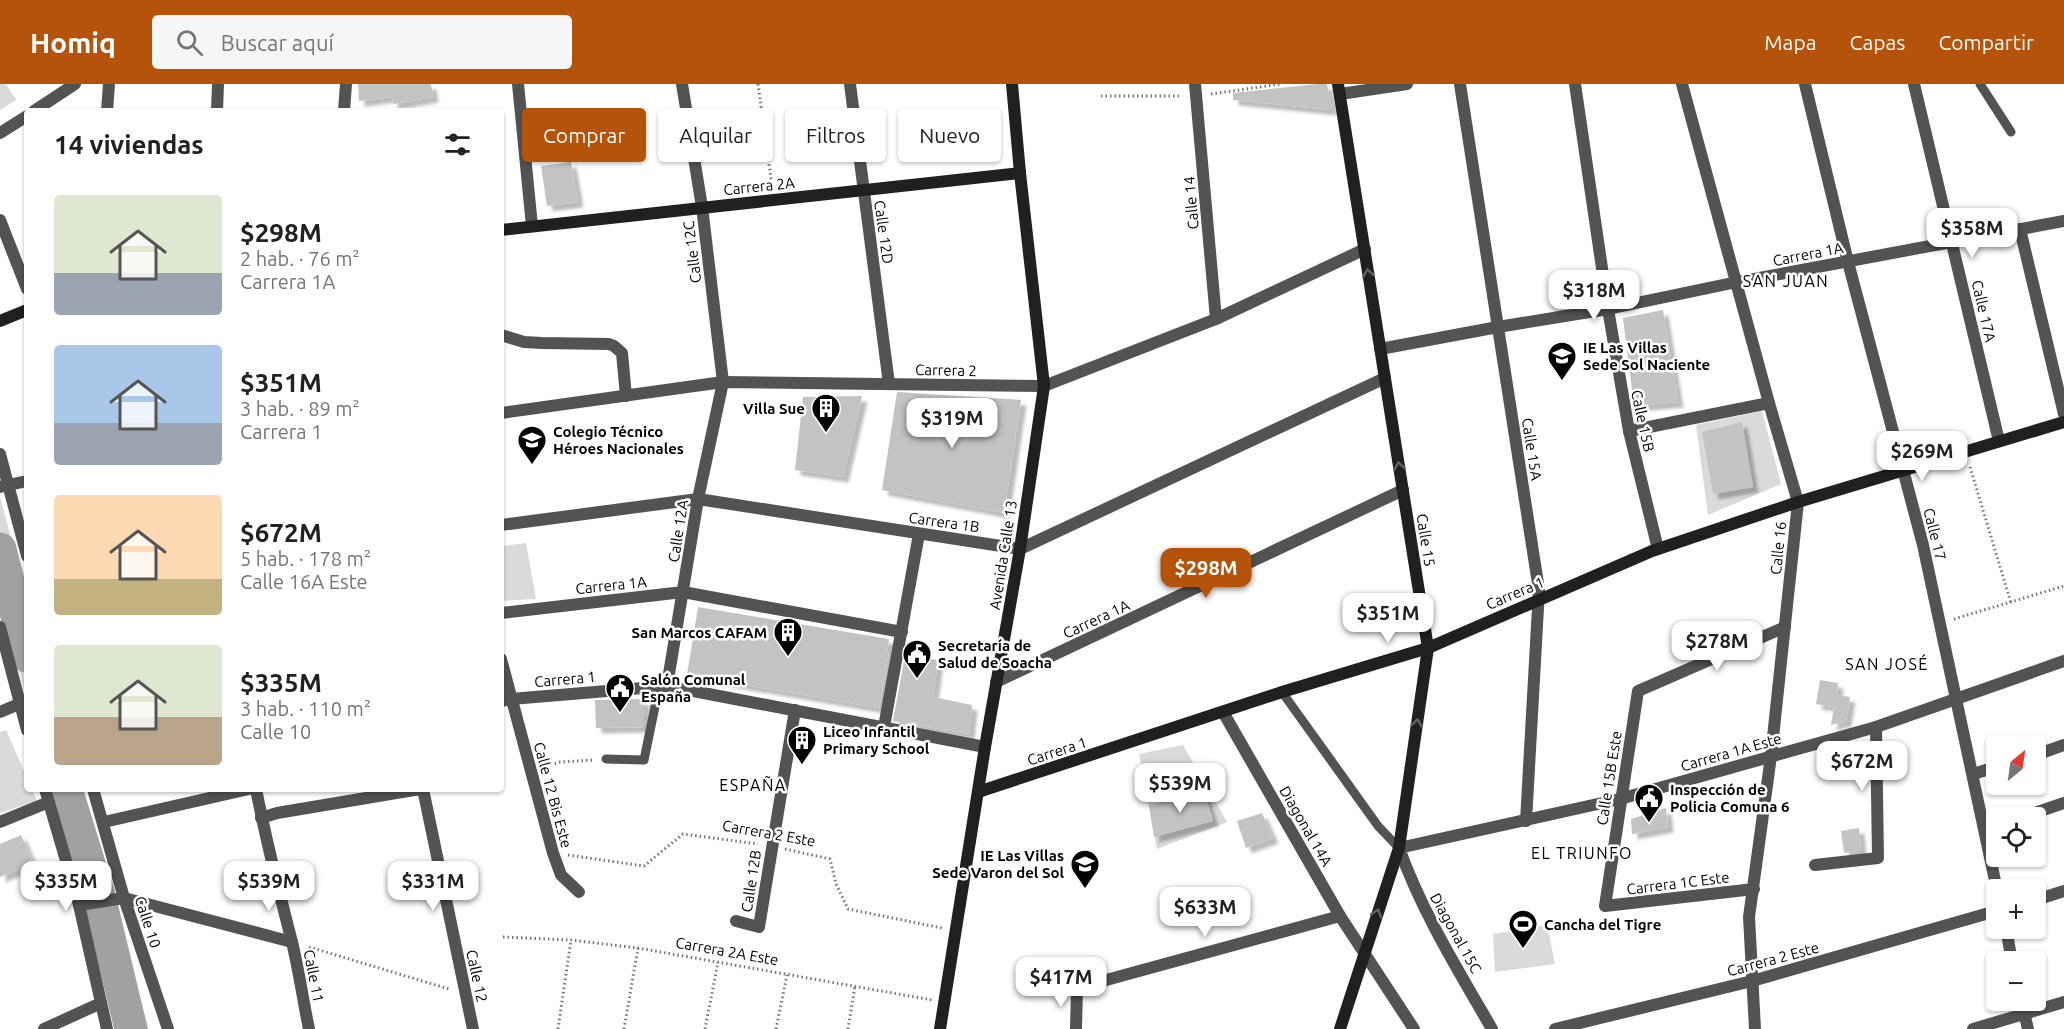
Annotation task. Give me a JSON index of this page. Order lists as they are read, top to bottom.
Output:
{
  "streets": {
    "street": [
      "Carrera 2A",
      "Calle 14",
      "Calle 12D",
      "Calle 12C",
      "Carrera 1A",
      "Calle 17A",
      "Carrera 2",
      "Calle 15B",
      "Calle 15A",
      "Carrera 1B",
      "Calle 12A",
      "Calle 17",
      "Calle 15",
      "Calle 16",
      "Avenida Calle 13",
      "Carrera 1",
      "Carrera 1A Este",
      "Calle 15B Este",
      "Calle 12 Bis Este",
      "Diagonal 14A",
      "Carrera 2 Este",
      "Calle 12B",
      "Carrera 1C Este",
      "Calle 10",
      "Diagonal 15C",
      "Calle 11",
      "Calle 12"
    ],
    "path": ["Carrera 2A Este"]
  },
  "crossings": [
    ["Carrera 2A", "Calle 12D"],
    ["Carrera 2A", "Calle 12C"],
    ["Carrera 2A", "Avenida Calle 13"],
    ["Calle 14", "Carrera 2"],
    ["Calle 12D", "Carrera 2"],
    ["Calle 12C", "Carrera 2"],
    ["Calle 12C", "Calle 12A"],
    ["Carrera 1A", "Calle 17A"],
    ["Carrera 1A", "Calle 15B"],
    ["Carrera 1A", "Calle 15A"],
    ["Carrera 1A", "Calle 12A"],
    ["Carrera 1A", "Calle 17"],
    ["Carrera 1A", "Calle 15"],
    ["Carrera 1A", "Calle 16"],
    ["Carrera 1A", "Avenida Calle 13"],
    ["Calle 17A", "Carrera 1"],
    ["Carrera 2", "Calle 12A"],
    ["Carrera 2", "Calle 15"],
    ["Carrera 2", "Avenida Calle 13"],
    ["Calle 15B", "Carrera 1"],
    ["Calle 15A", "Carrera 1"],
    ["Calle 15A", "Carrera 1A Este"],
    ["Carrera 1B", "Calle 12A"],
    ["Carrera 1B", "Avenida Calle 13"],
    ["Calle 12A", "Carrera 1"],
    ["Calle 17", "Carrera 1"],
    ["Calle 17", "Carrera 1A Este"],
    ["Calle 15", "Carrera 1"],
    ["Calle 15", "Carrera 1A Este"],
    ["Calle 15", "Diagonal 14A"],
    ["Calle 15", "Diagonal 15C"],
    ["Calle 16", "Carrera 1"],
    ["Calle 16", "Carrera 1A Este"],
    ["Calle 16", "Calle 15B Este"],
    ["Calle 16", "Carrera 2 Este"],
    ["Calle 16", "Carrera 1C Este"],
    ["Avenida Calle 13", "Carrera 1"],
    ["Avenida Calle 13", "Carrera 2 Este"],
    ["Avenida Calle 13", "Carrera 2A Este"],
    ["Carrera 1", "Calle 12 Bis Este"],
    ["Carrera 1", "Diagonal 14A"],
    ["Carrera 1", "Calle 12B"],
    ["Carrera 1A Este", "Calle 15B Este"],
    ["Carrera 1A Este", "Diagonal 15C"],
    ["Calle 15B Este", "Carrera 1C Este"],
    ["Calle 12 Bis Este", "Carrera 2 Este"],
    ["Carrera 2 Este", "Calle 12B"]
  ],
  "one_way": ["Calle 15"],
  "districts": [
    "SAN JUAN",
    "SAN JOSÉ",
    "ESPAÑA",
    "EL TRIUNFO"
  ],
  "places": {
    "school or university": ["IE Las Villas Sede Sol Naciente", "Colegio Técnico Héroes Nacionales", "IE Las Villas Sede Varon del Sol"],
    "building": ["Villa Sue", "San Marcos CAFAM", "Liceo Infantil Primary School"],
    "public building": ["Secretaría de Salud de Soacha", "Salón Comunal España", "Inspección de Policia Comuna 6"],
    "sports": ["Cancha del Tigre"]
  },
  "north": "top right",
  "page": {
    "header": "Homiq",
    "search": "Buscar aquí",
    "nav": ["Mapa", "Capas", "Compartir"],
    "chip": [
      "Comprar",
      "Alquilar",
      "Filtros",
      "Nuevo"
    ],
    "heading": "14 viviendas",
    "list": [
      {
        "name": "$298M",
        "note": "2 hab. · 76 m² · Carrera 1A"
      },
      {
        "name": "$351M",
        "note": "3 hab. · 89 m² · Carrera 1"
      },
      {
        "name": "$672M",
        "note": "5 hab. · 178 m² · Calle 16A Este"
      },
      {
        "name": "$335M",
        "note": "3 hab. · 110 m² · Calle 10"
      }
    ],
    "price": [
      "$358M",
      "$318M",
      "$319M",
      "$269M",
      "$298M",
      "$351M",
      "$278M",
      "$672M",
      "$539M",
      "$335M",
      "$539M",
      "$331M",
      "$633M",
      "$417M"
    ],
    "map_buttons": ["+", "−"]
  }
}
